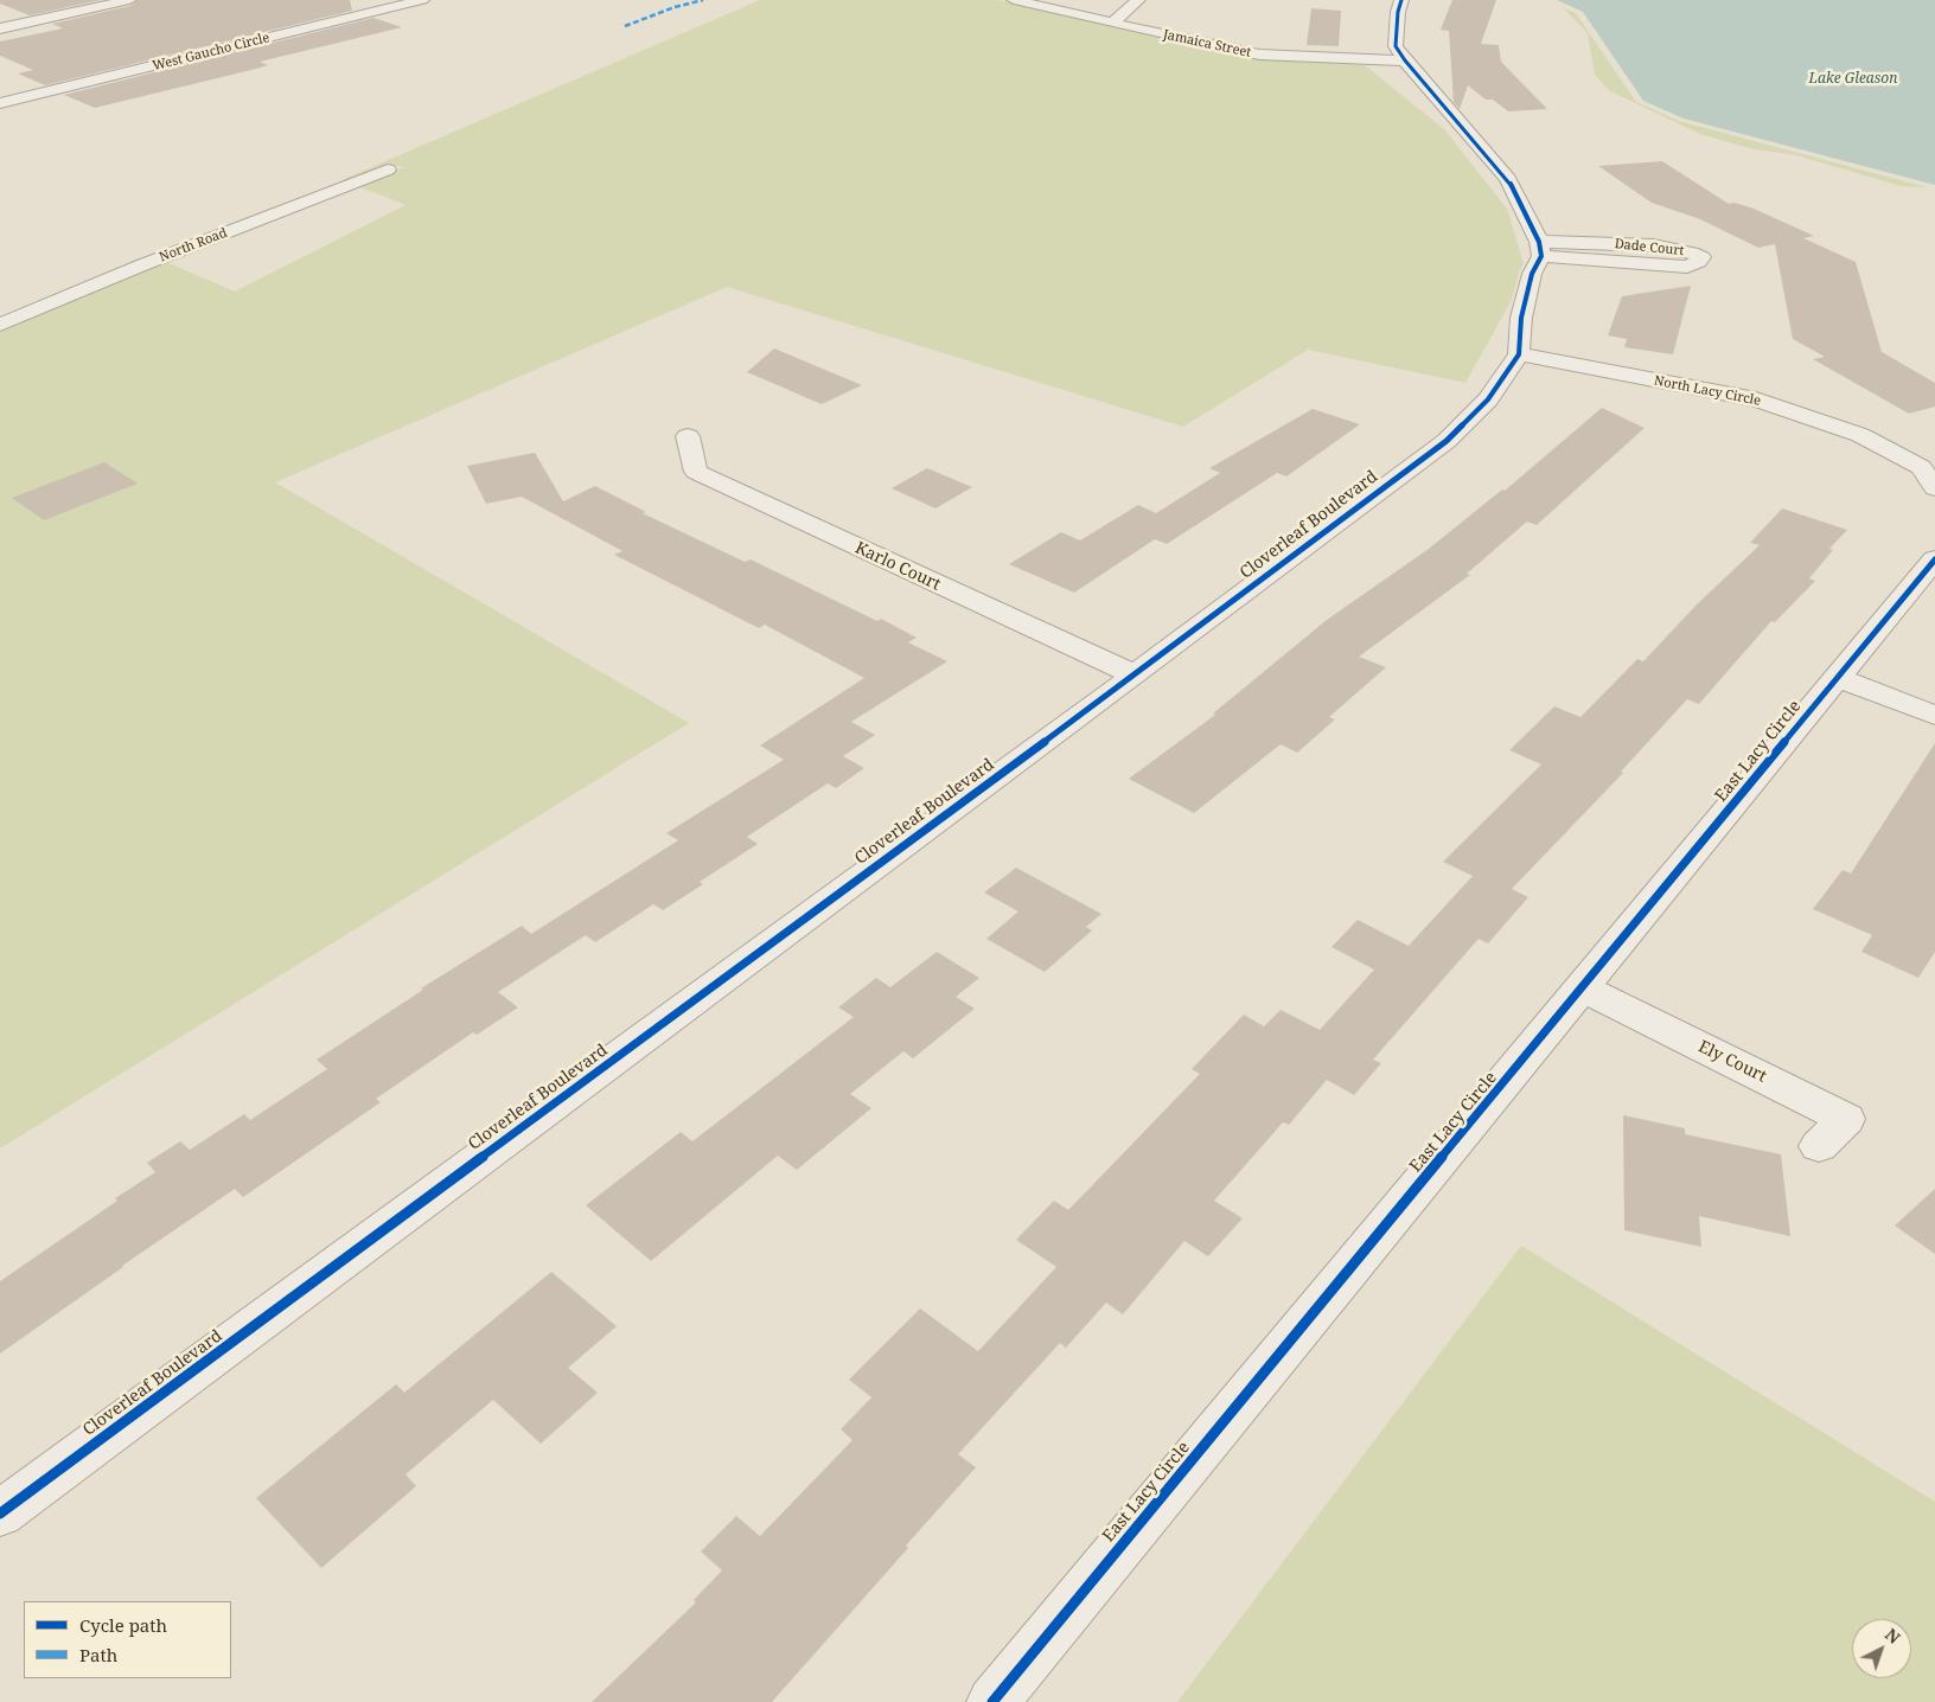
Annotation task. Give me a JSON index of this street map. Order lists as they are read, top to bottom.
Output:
{
  "streets": {
    "street": [
      "Jamaica Street",
      "West Gaucho Circle",
      "North Road",
      "Dade Court",
      "North Lacy Circle",
      "Cloverleaf Boulevard",
      "Karlo Court",
      "East Lacy Circle",
      "Ely Court"
    ]
  },
  "crossings": [
    ["Dade Court", "Cloverleaf Boulevard"],
    ["North Lacy Circle", "Cloverleaf Boulevard"],
    ["Cloverleaf Boulevard", "Karlo Court"],
    ["East Lacy Circle", "Ely Court"]
  ],
  "water": ["Lake Gleason"],
  "legend": ["Cycle path", "Path"],
  "north": "top right"
}
